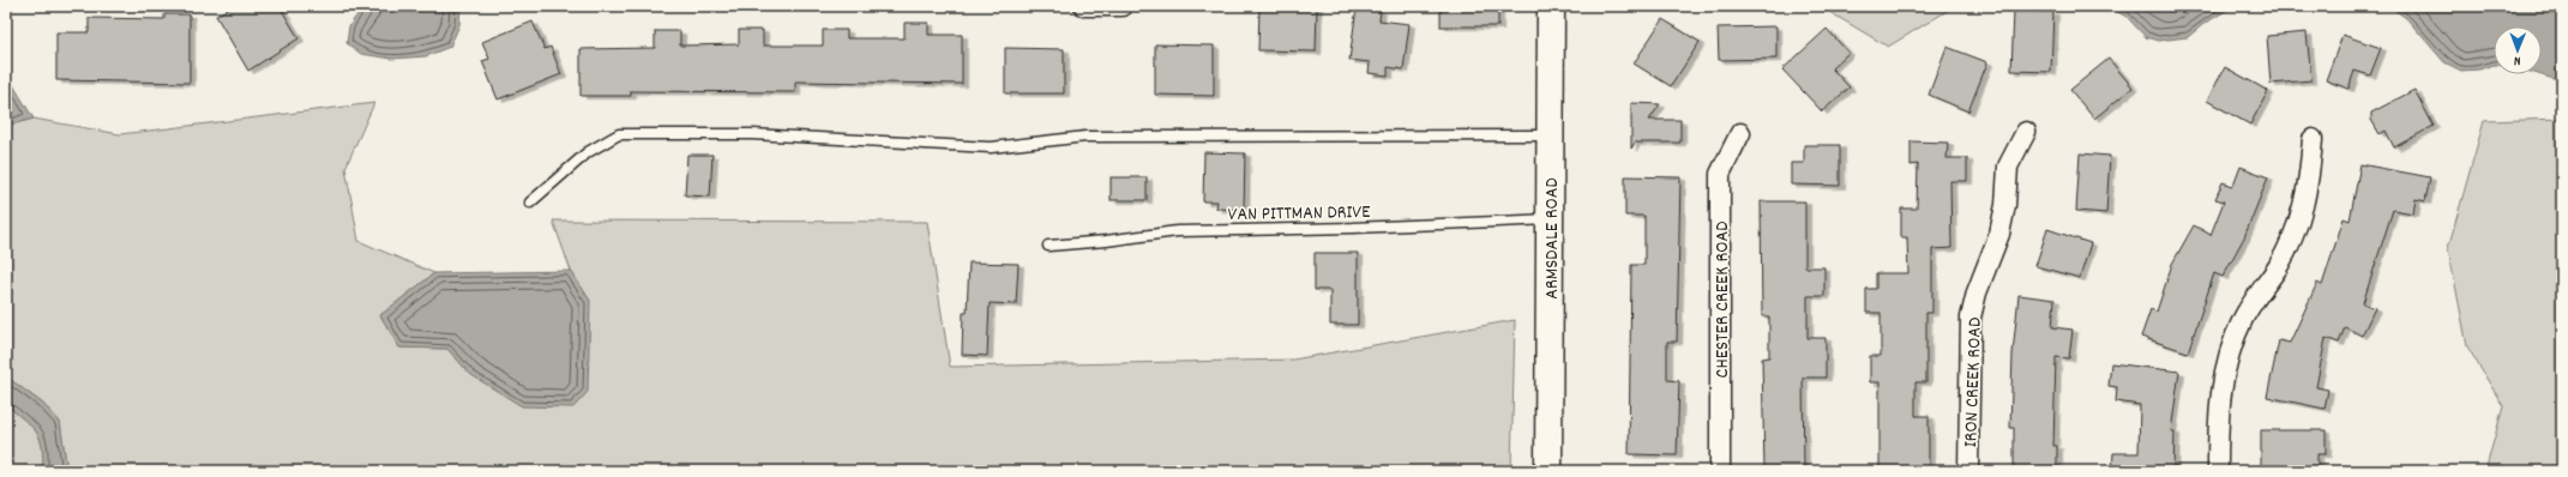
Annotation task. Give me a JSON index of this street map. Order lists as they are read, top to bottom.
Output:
{
  "streets": {
    "street": ["ARMSDALE ROAD", "CHESTER CREEK ROAD", "IRON CREEK ROAD"],
    "lane": ["VAN PITTMAN DRIVE"]
  },
  "crossings": [
    ["VAN PITTMAN DRIVE", "ARMSDALE ROAD"]
  ],
  "north": "bottom"
}
